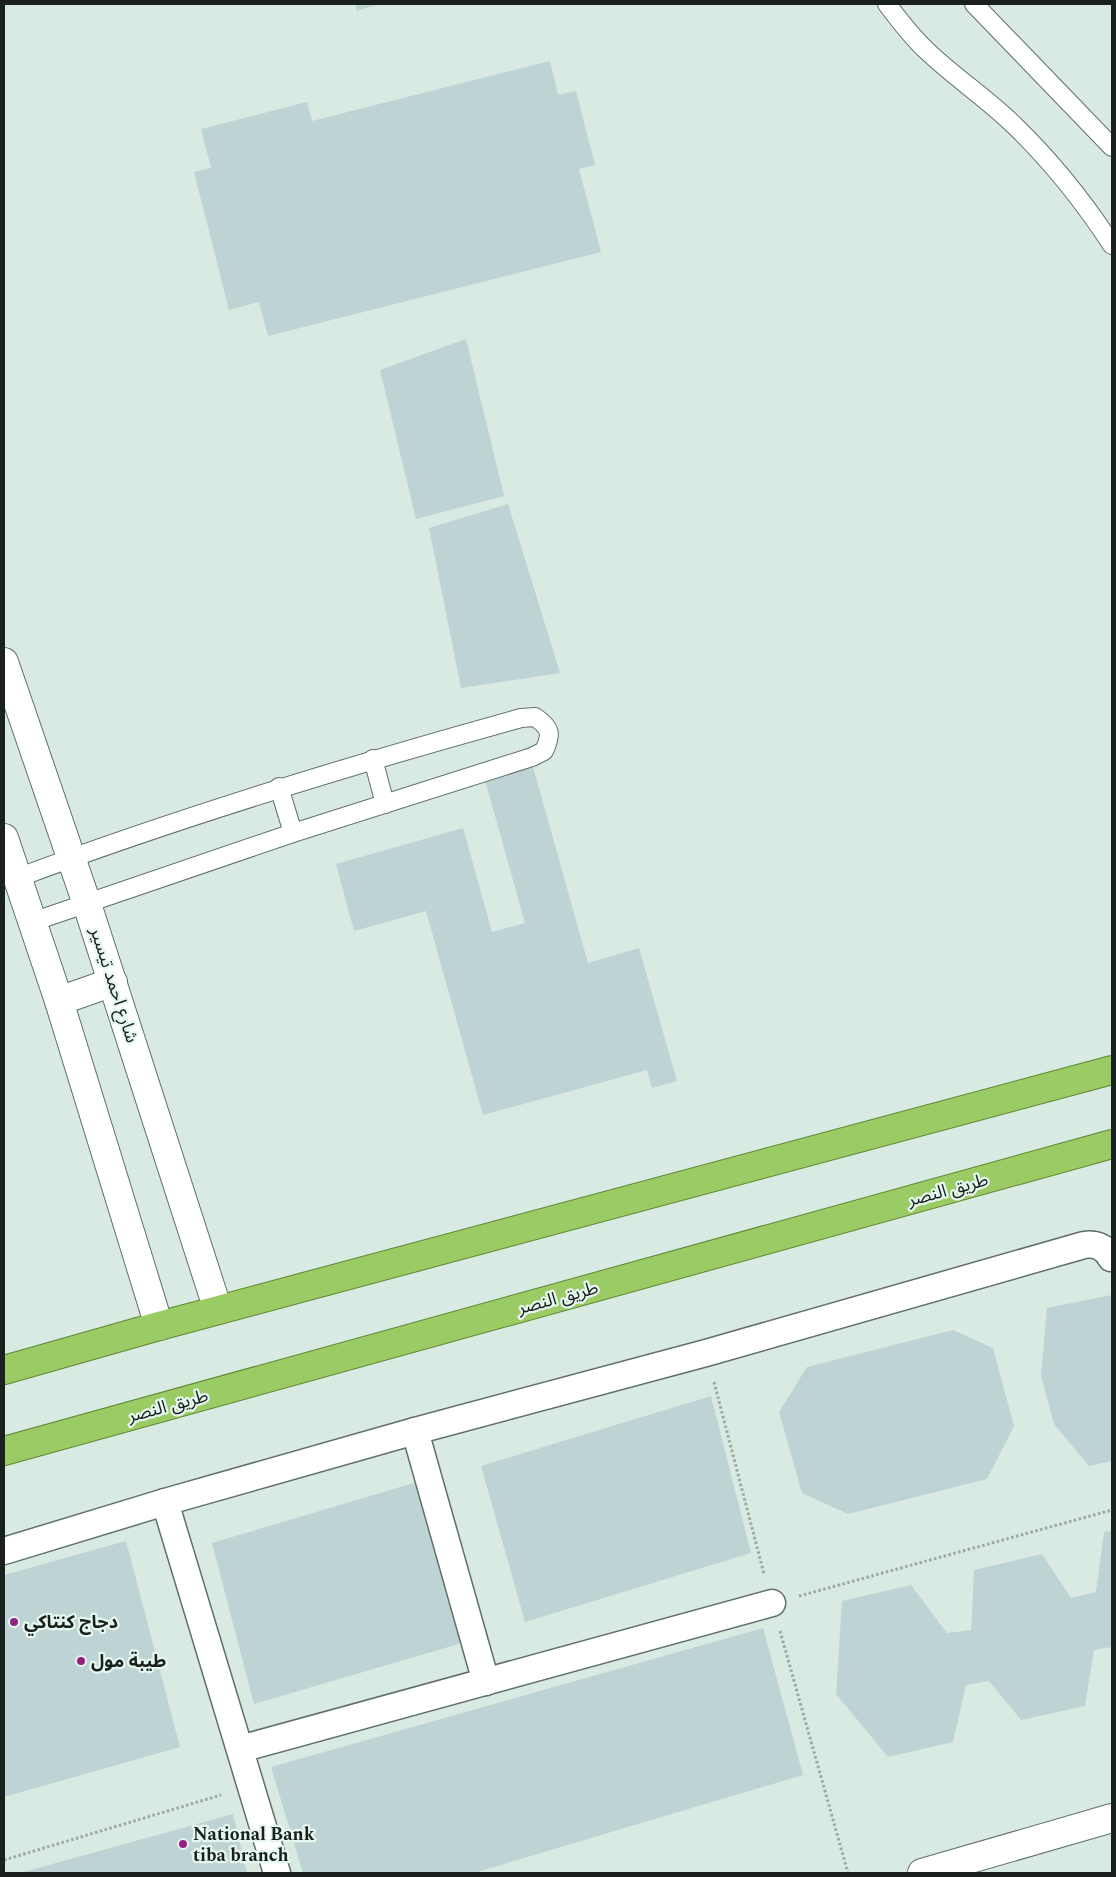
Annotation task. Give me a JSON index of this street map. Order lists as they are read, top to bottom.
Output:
{
  "streets": {
    "highway": ["طريق النصر"],
    "street": ["شارع احمد تيسير"]
  },
  "places": ["دجاج كنتاكي", "طيبة مول", "National Bank tiba branch"]
}
